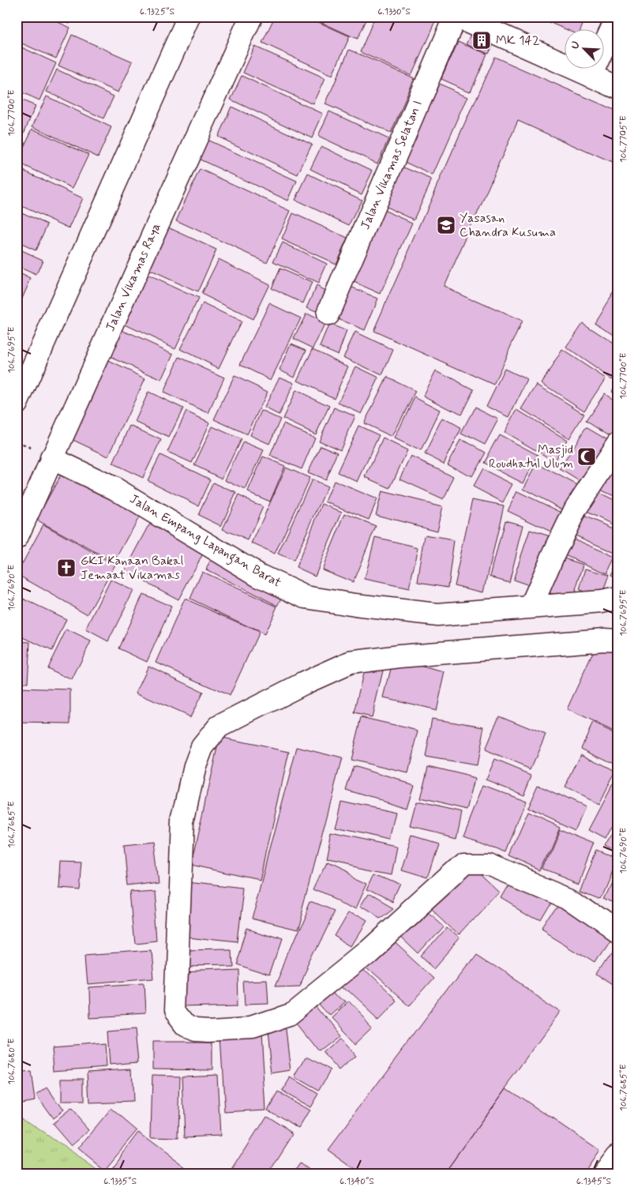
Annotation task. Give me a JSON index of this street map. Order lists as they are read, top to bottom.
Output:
{
  "streets": {
    "street": ["Jalan Vikamas Selatan I", "Jalan Vikamas Raya", "Jalan Empang Lapangan Barat"]
  },
  "crossings": [
    ["Jalan Vikamas Raya", "Jalan Empang Lapangan Barat"]
  ],
  "places": {
    "building": ["MK 142"],
    "school or university": ["Yasasan Chandra Kusuma"],
    "mosque": ["Masjid Roudhatul Ulum"],
    "church": ["GKI Kanaan Bakal Jemaat Vikamas"]
  },
  "north": "top left",
  "coordinates": [
    "6.1325°S",
    "6.1330°S",
    "106.7700°E",
    "106.7705°E",
    "106.7695°E",
    "106.7690°E",
    "106.7685°E",
    "106.7680°E",
    "6.1335°S",
    "6.1340°S",
    "6.1345°S"
  ]
}
